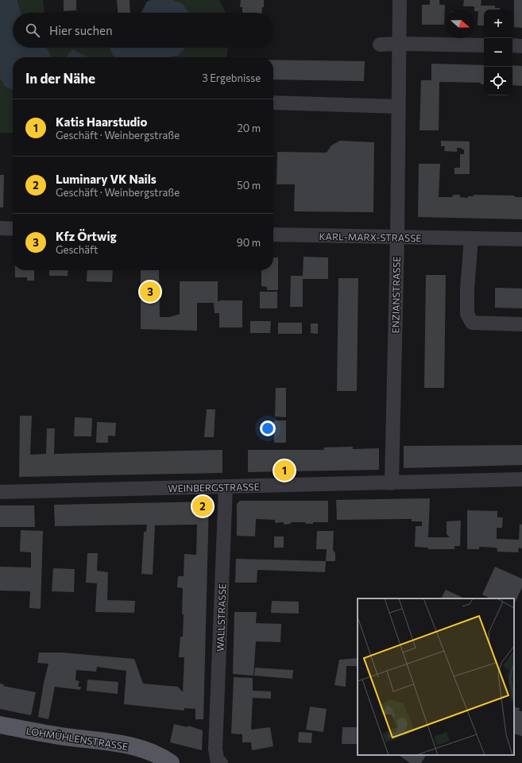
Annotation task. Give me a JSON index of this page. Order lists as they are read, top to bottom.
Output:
{
  "streets": {
    "main road": ["LOHMÜHLENSTRASSE"],
    "street": [
      "KARL-MARX-STRASSE",
      "ENZIANSTRASSE",
      "WEINBERGSTRASSE",
      "WALLSTRASSE"
    ]
  },
  "crossings": [
    ["KARL-MARX-STRASSE", "ENZIANSTRASSE"],
    ["ENZIANSTRASSE", "WEINBERGSTRASSE"],
    ["WEINBERGSTRASSE", "WALLSTRASSE"]
  ],
  "north": "right",
  "page": {
    "map_buttons": ["+", "−"],
    "search": "Hier suchen",
    "heading": ["In der Nähe", "3 Ergebnisse"],
    "list": [
      {
        "mark": "1",
        "name": "Katis Haarstudio",
        "note": "Geschäft · Weinbergstraße",
        "value": "20 m"
      },
      {
        "mark": "2",
        "name": "Luminary VK Nails",
        "note": "Geschäft · Weinbergstraße",
        "value": "50 m"
      },
      {
        "mark": "3",
        "name": "Kfz Örtwig",
        "note": "Geschäft",
        "value": "90 m"
      }
    ],
    "pins": ["3", "1", "2"]
  }
}
